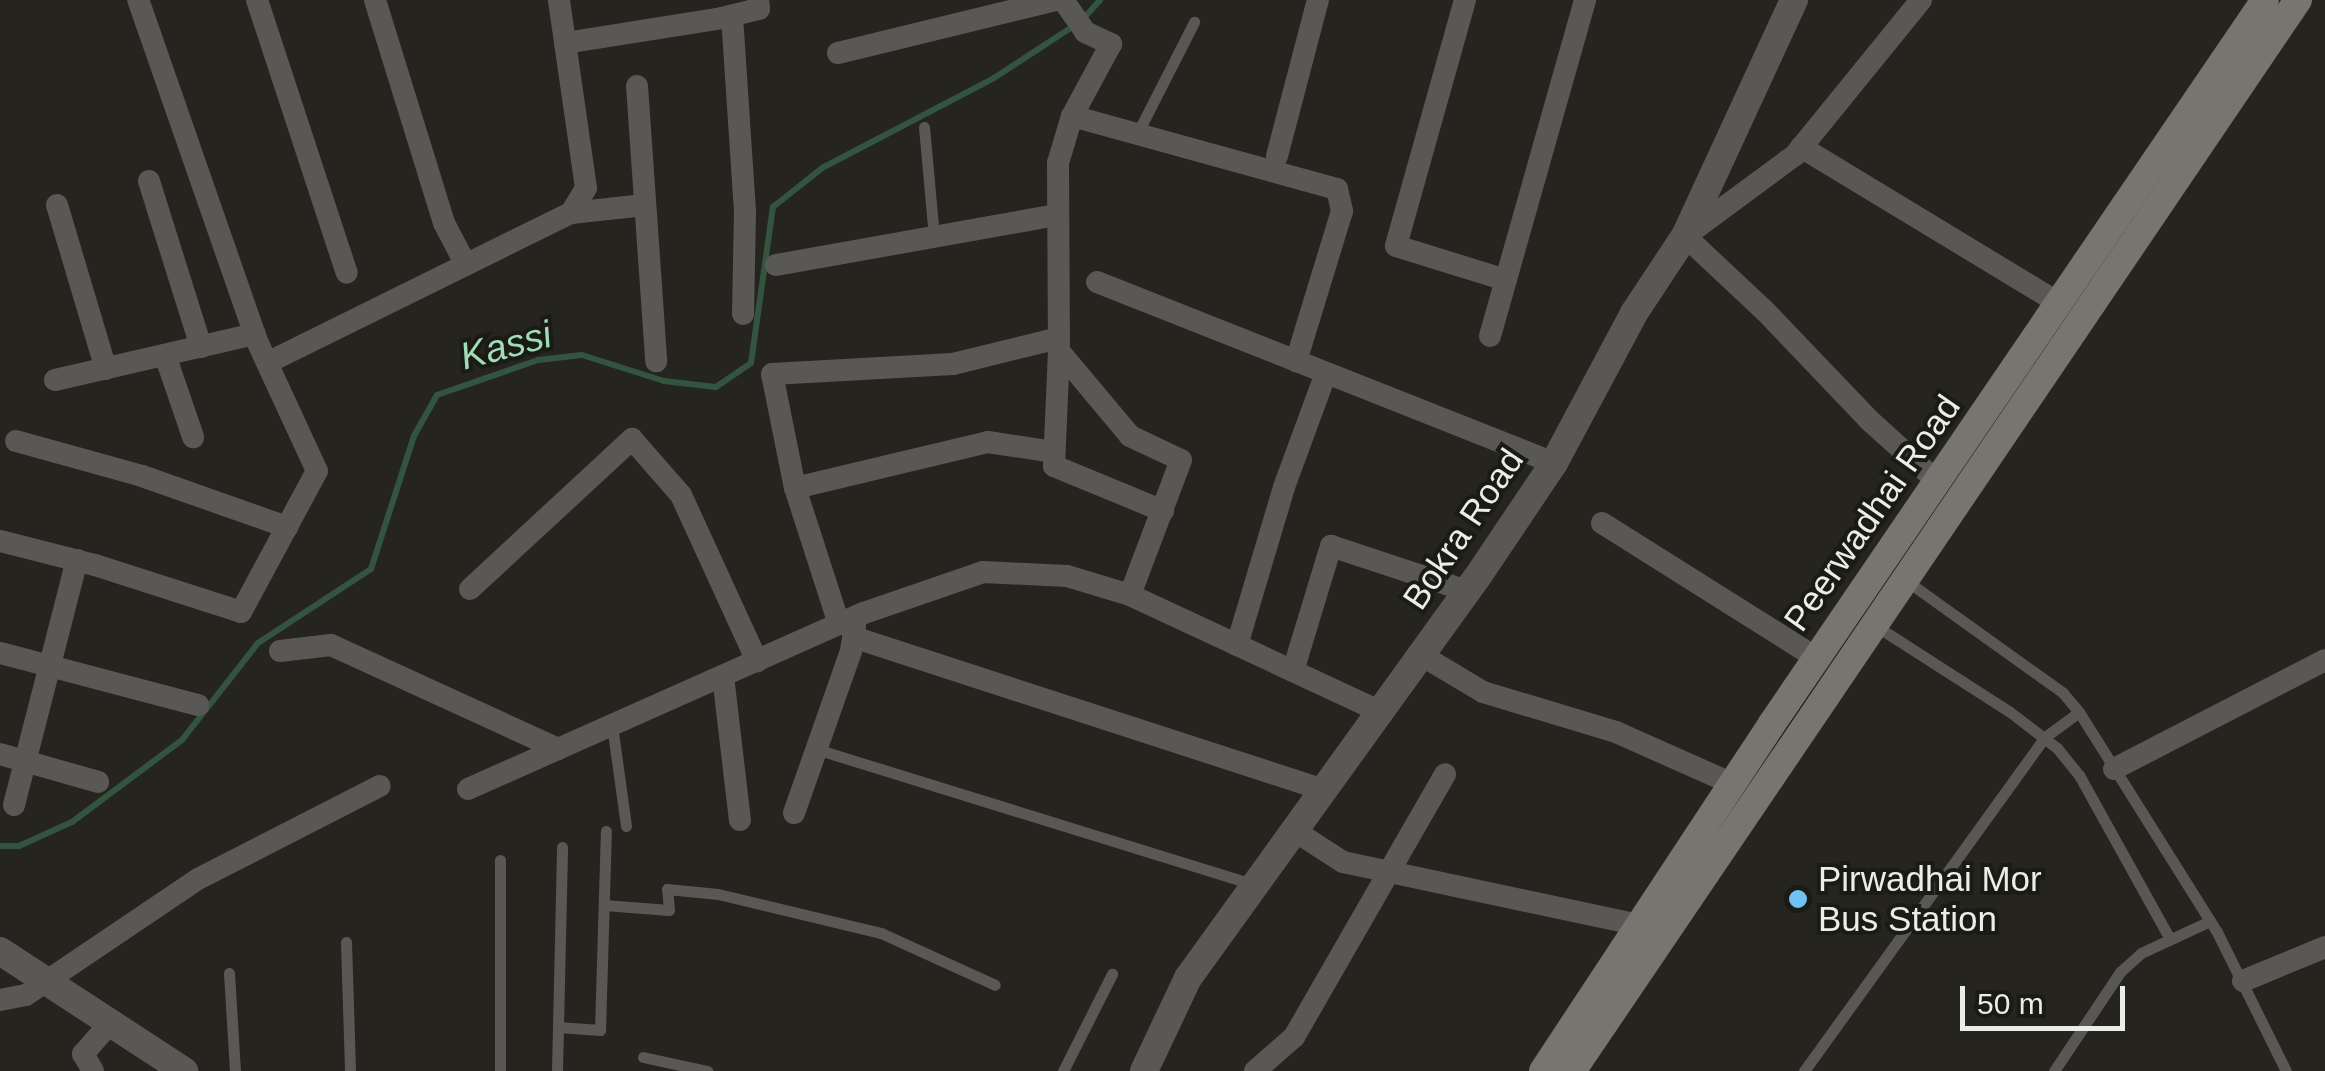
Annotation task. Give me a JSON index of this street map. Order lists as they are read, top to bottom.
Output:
{
  "streets": {
    "main road": ["Peerwadhai Road"],
    "street": ["Bokra Road"]
  },
  "water": ["Kassi"],
  "places": ["Pirwadhai Mor Bus Station"],
  "scale_bar": "50 m"
}
